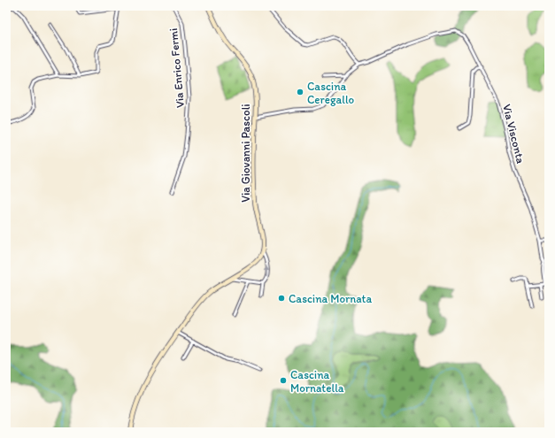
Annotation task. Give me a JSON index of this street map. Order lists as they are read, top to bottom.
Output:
{
  "streets": {
    "street": ["Via Enrico Fermi", "Via Visconta", "Via Giovanni Pascoli"]
  },
  "places": ["Cascina Ceregallo", "Cascina Mornata", "Cascina Mornatella"]
}
